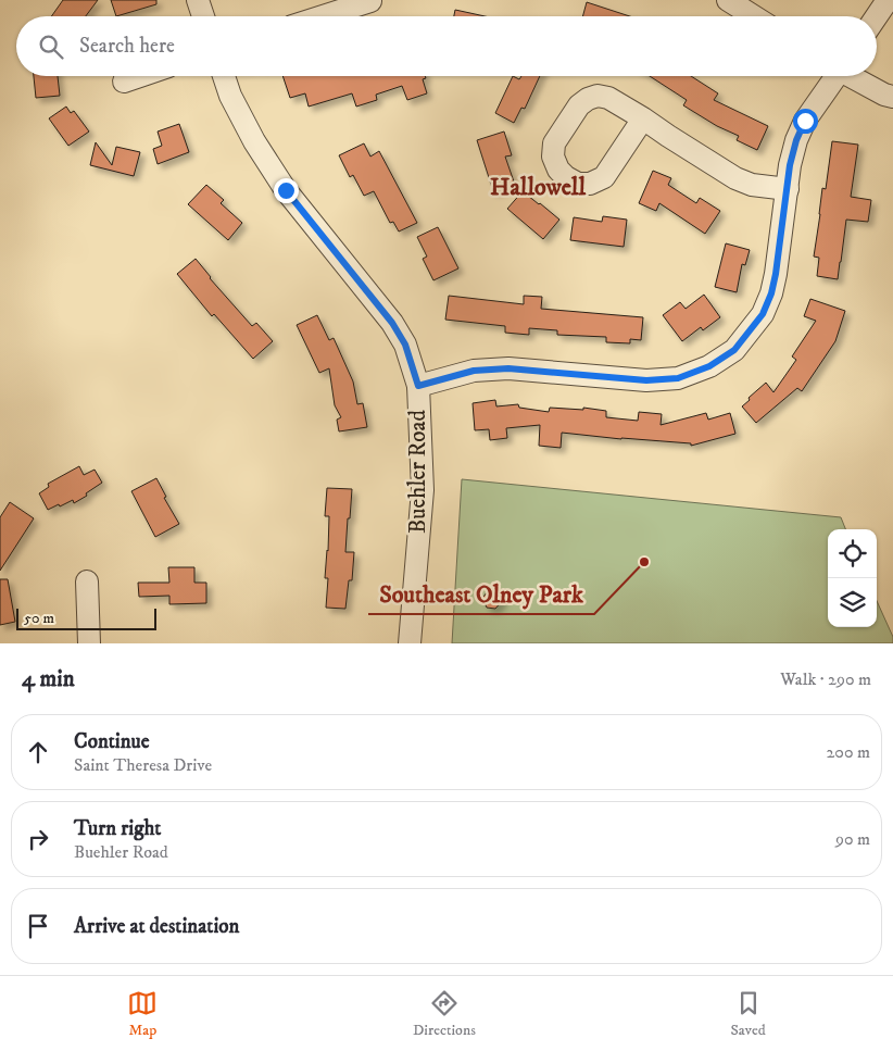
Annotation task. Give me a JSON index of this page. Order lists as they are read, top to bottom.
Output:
{
  "streets": {
    "street": ["Buehler Road"]
  },
  "districts": ["Hallowell"],
  "places": ["Southeast Olney Park"],
  "scale_bar": "50 m",
  "page": {
    "search": "Search here",
    "scale": "50 m",
    "heading": ["4 min", "Walk · 290 m"],
    "list": [
      ["Continue", "Saint Theresa Drive", "200 m"],
      ["Turn right", "Buehler Road", "90 m"],
      "Arrive at destination"
    ],
    "nav": ["Map", "Directions", "Saved"]
  }
}
